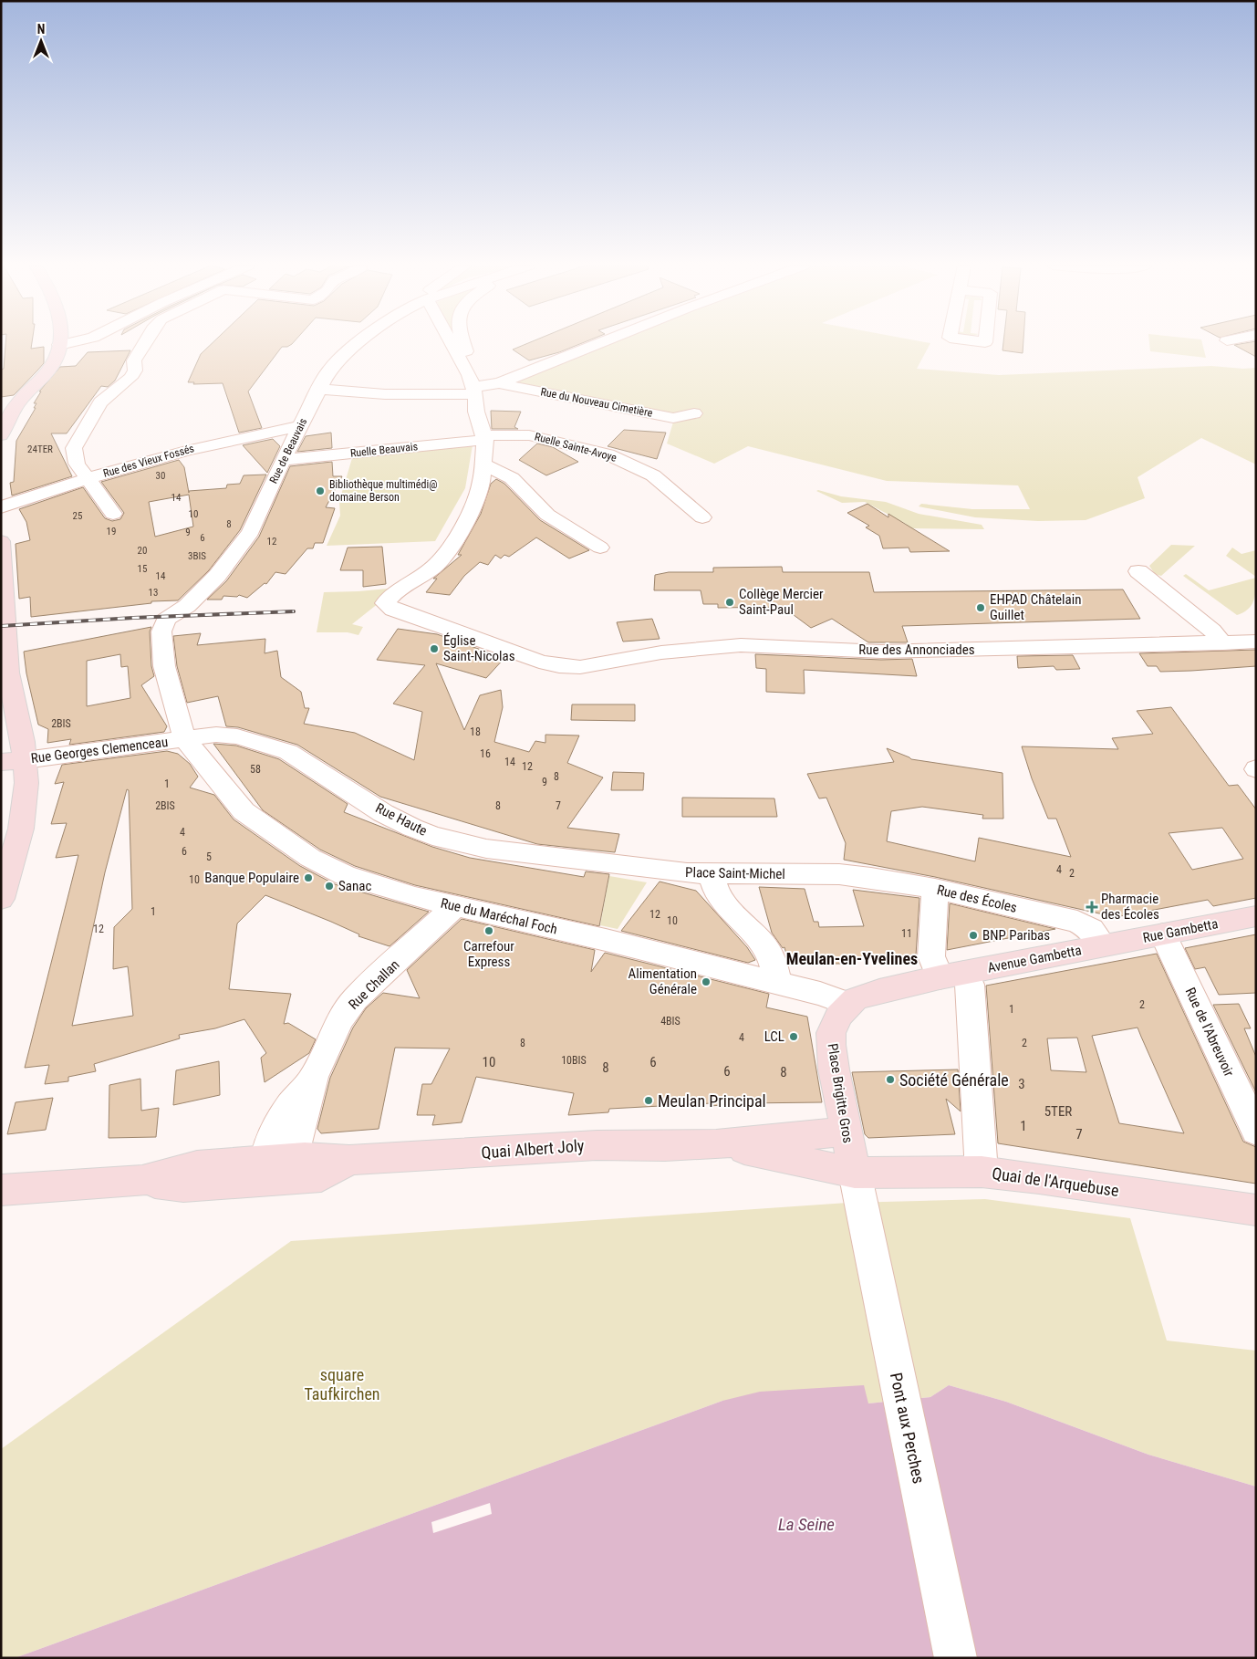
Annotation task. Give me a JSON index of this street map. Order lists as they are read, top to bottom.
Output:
{
  "streets": {
    "main road": [
      "Rue Gambetta",
      "Avenue Gambetta",
      "Place Brigitte Gros",
      "Quai Albert Joly",
      "Quai de l'Arquebuse"
    ],
    "street": [
      "Rue du Nouveau Cimetière",
      "Ruelle Sainte-Avoye",
      "Ruelle Beauvais",
      "Rue de Beauvais",
      "Rue des Vieux Fossés",
      "Rue des Annonciades",
      "Rue Georges Clemenceau",
      "Rue Haute",
      "Place Saint-Michel",
      "Rue des Écoles",
      "Rue du Maréchal Foch",
      "Rue Challan",
      "Rue de l'Abreuvoir",
      "Pont aux Perches"
    ]
  },
  "crossings": [
    ["Ruelle Sainte-Avoye", "Ruelle Beauvais"],
    ["Ruelle Beauvais", "Rue de Beauvais"],
    ["Rue de Beauvais", "Rue des Vieux Fossés"],
    ["Rue de Beauvais", "Rue du Maréchal Foch"],
    ["Rue Georges Clemenceau", "Rue Haute"],
    ["Rue Georges Clemenceau", "Rue du Maréchal Foch"],
    ["Rue Haute", "Place Saint-Michel"],
    ["Rue Haute", "Rue du Maréchal Foch"],
    ["Place Saint-Michel", "Rue des Écoles"],
    ["Rue des Écoles", "Rue Gambetta"],
    ["Rue des Écoles", "Avenue Gambetta"],
    ["Rue du Maréchal Foch", "Rue Challan"],
    ["Rue du Maréchal Foch", "Place Brigitte Gros"],
    ["Rue Gambetta", "Avenue Gambetta"],
    ["Rue Gambetta", "Rue de l'Abreuvoir"],
    ["Avenue Gambetta", "Place Brigitte Gros"],
    ["Rue Challan", "Quai Albert Joly"],
    ["Place Brigitte Gros", "Quai Albert Joly"],
    ["Place Brigitte Gros", "Quai de l'Arquebuse"],
    ["Place Brigitte Gros", "Pont aux Perches"],
    ["Quai Albert Joly", "Quai de l'Arquebuse"],
    ["Quai Albert Joly", "Pont aux Perches"],
    ["Quai de l'Arquebuse", "Pont aux Perches"]
  ],
  "districts": ["Meulan-en-Yvelines"],
  "water": ["La Seine"],
  "parks": ["square Taufkirchen"],
  "places": {
    "other": [
      "Bibliothèque multimédi@ domaine Berson",
      "Collège Mercier Saint-Paul",
      "EHPAD Châtelain Guillet",
      "Église Saint-Nicolas",
      "Banque Populaire",
      "Sanac",
      "Carrefour Express",
      "BNP Paribas",
      "Alimentation Générale",
      "LCL",
      "Société Générale",
      "Meulan Principal"
    ],
    "health": ["Pharmacie des Écoles"]
  },
  "house_numbers": [
    "24TER",
    "30",
    "14",
    "10",
    "25",
    "8",
    "19",
    "9",
    "6",
    "12",
    "20",
    "3BIS",
    "15",
    "14",
    "13",
    "2BIS",
    "18",
    "16",
    "14",
    "12",
    "58",
    "8",
    "9",
    "1",
    "2BIS",
    "8",
    "7",
    "4",
    "6",
    "5",
    "4",
    "2",
    "10",
    "1",
    "12",
    "10",
    "12",
    "11",
    "2",
    "1",
    "4BIS",
    "4",
    "8",
    "2",
    "10BIS",
    "10",
    "6",
    "8",
    "6",
    "8",
    "3",
    "5TER",
    "1",
    "7"
  ],
  "north": "top"
}
